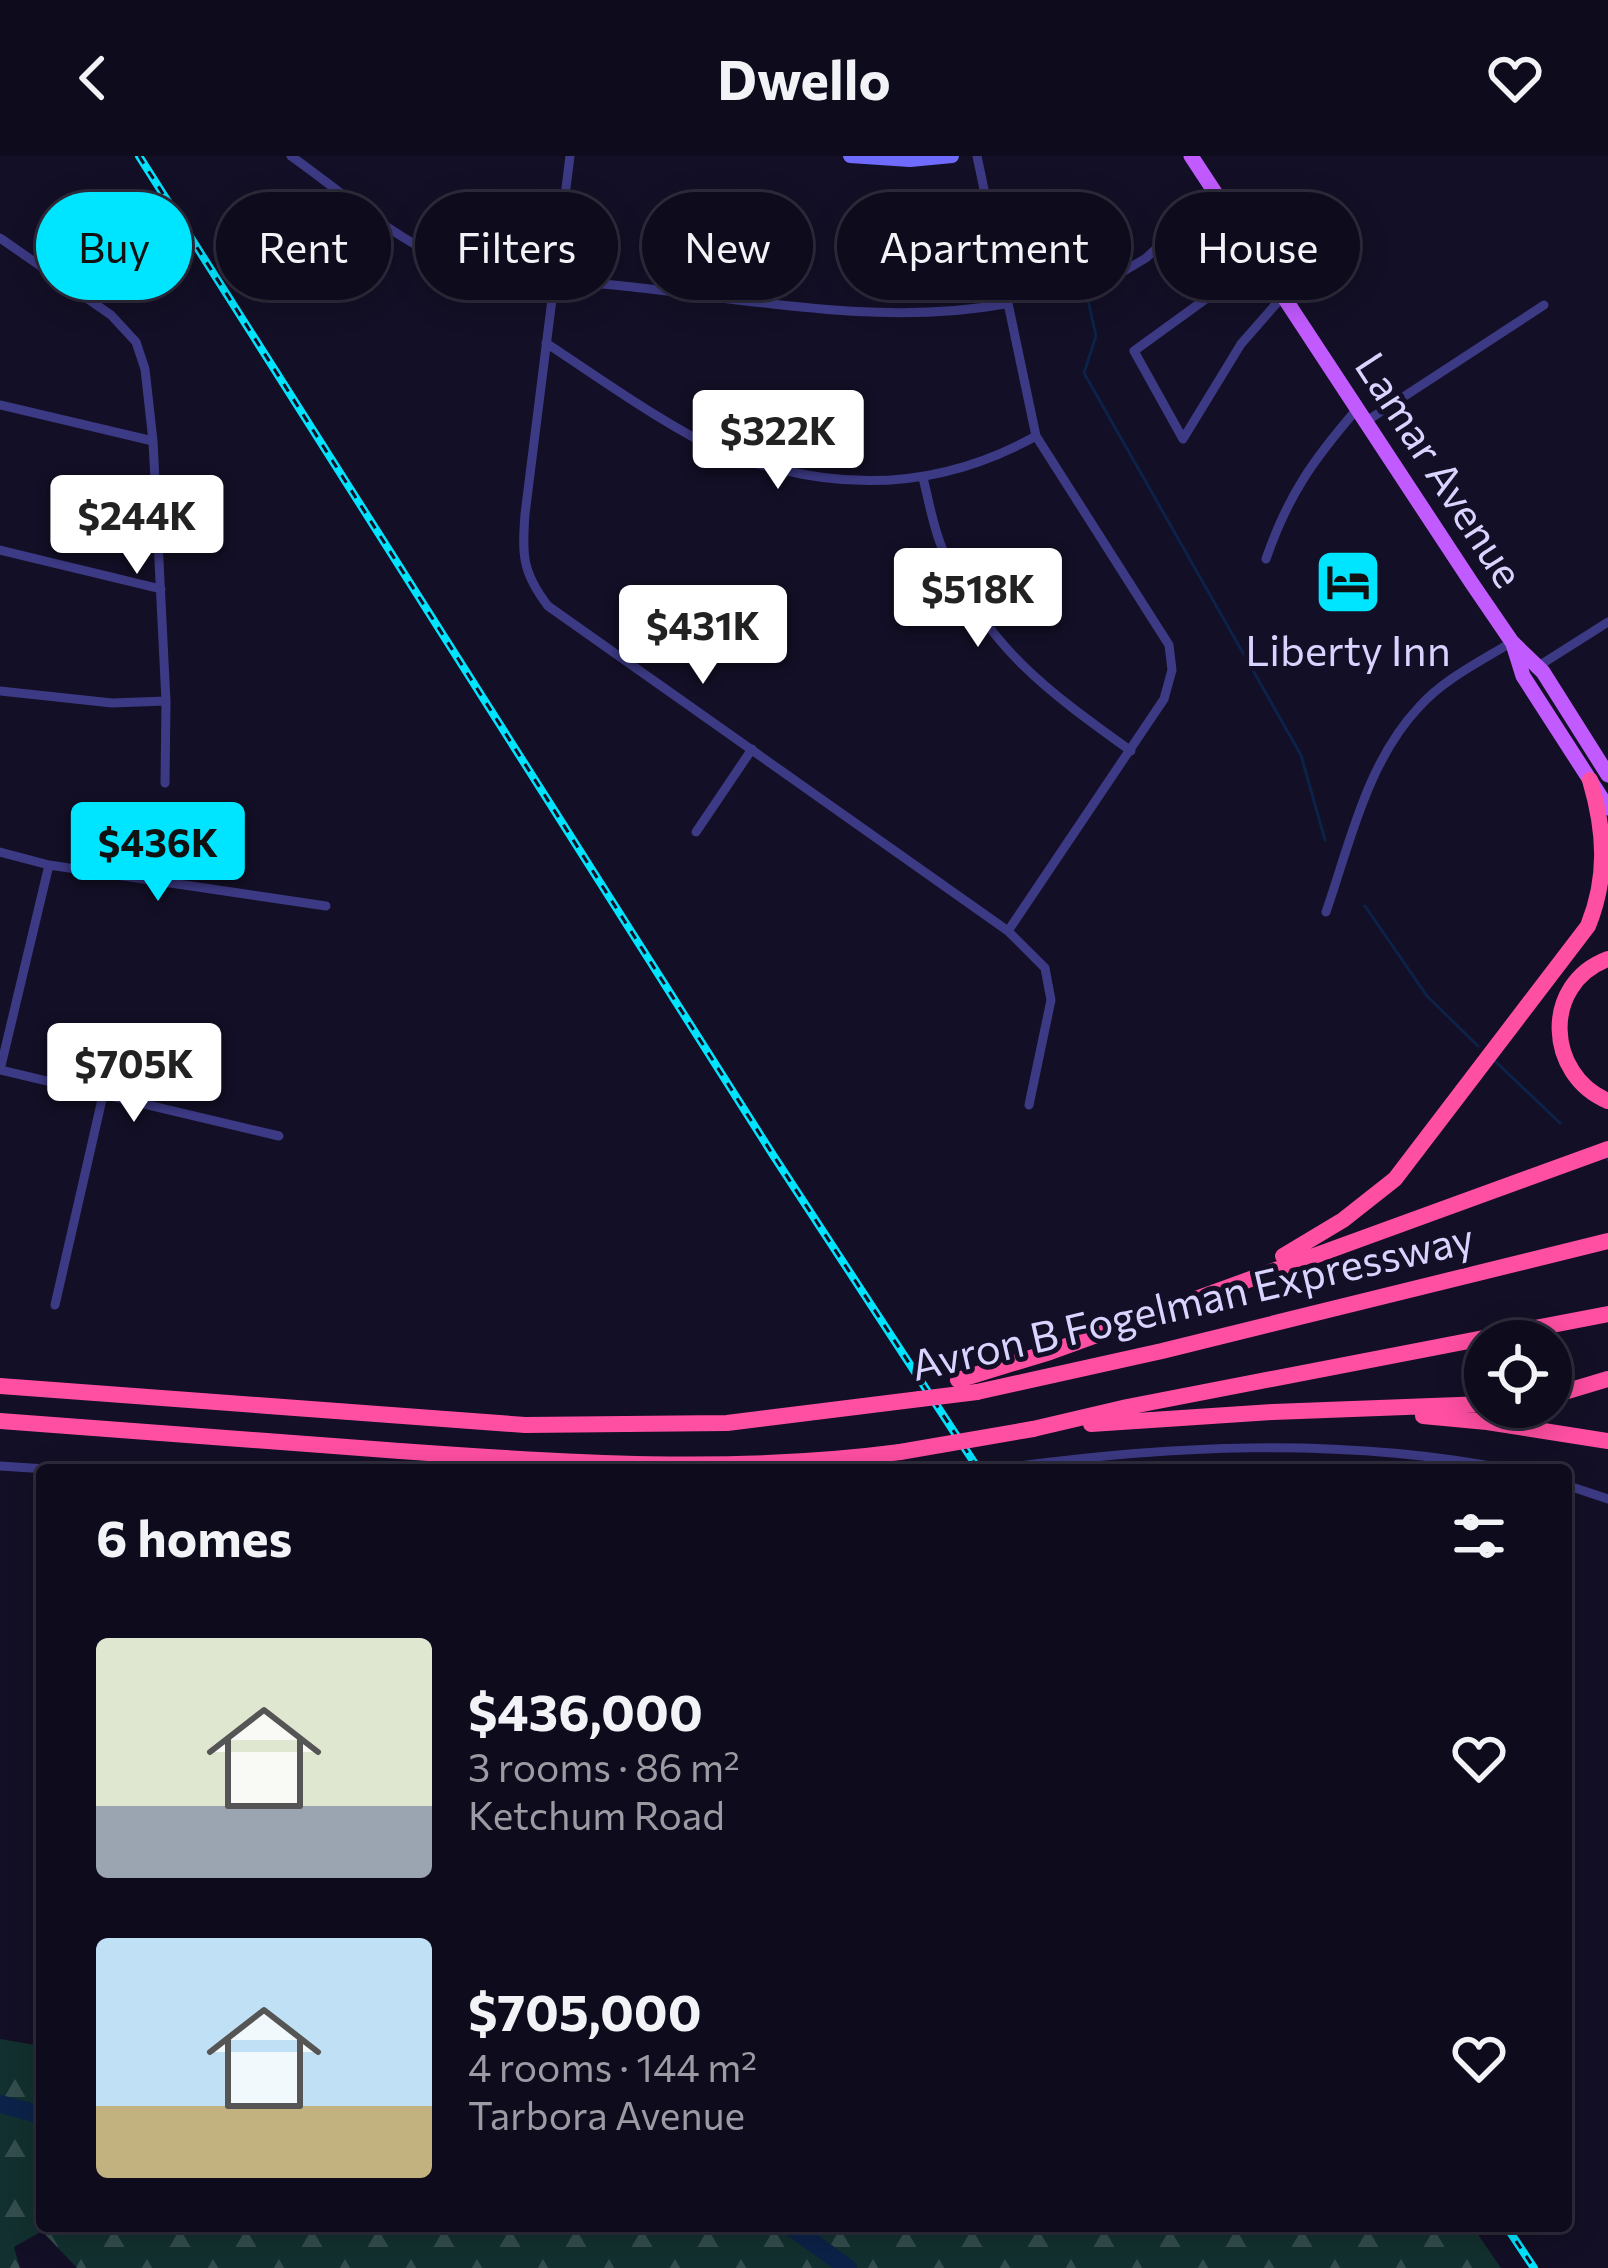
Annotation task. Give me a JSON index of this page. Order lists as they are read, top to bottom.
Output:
{
  "streets": {
    "highway": ["Avron B Fogelman Expressway"],
    "main road": ["Lamar Avenue"]
  },
  "places": {
    "hotel": ["Liberty Inn"]
  },
  "page": {
    "header": "Dwello",
    "chip": [
      "Buy",
      "Rent",
      "Filters",
      "New",
      "Apartment",
      "House"
    ],
    "price": [
      "$322K",
      "$244K",
      "$518K",
      "$431K",
      "$436K",
      "$705K"
    ],
    "heading": "6 homes",
    "list": [
      {
        "name": "$436,000",
        "note": "3 rooms · 86 m² · Ketchum Road"
      },
      {
        "name": "$705,000",
        "note": "4 rooms · 144 m² · Tarbora Avenue"
      }
    ]
  }
}
